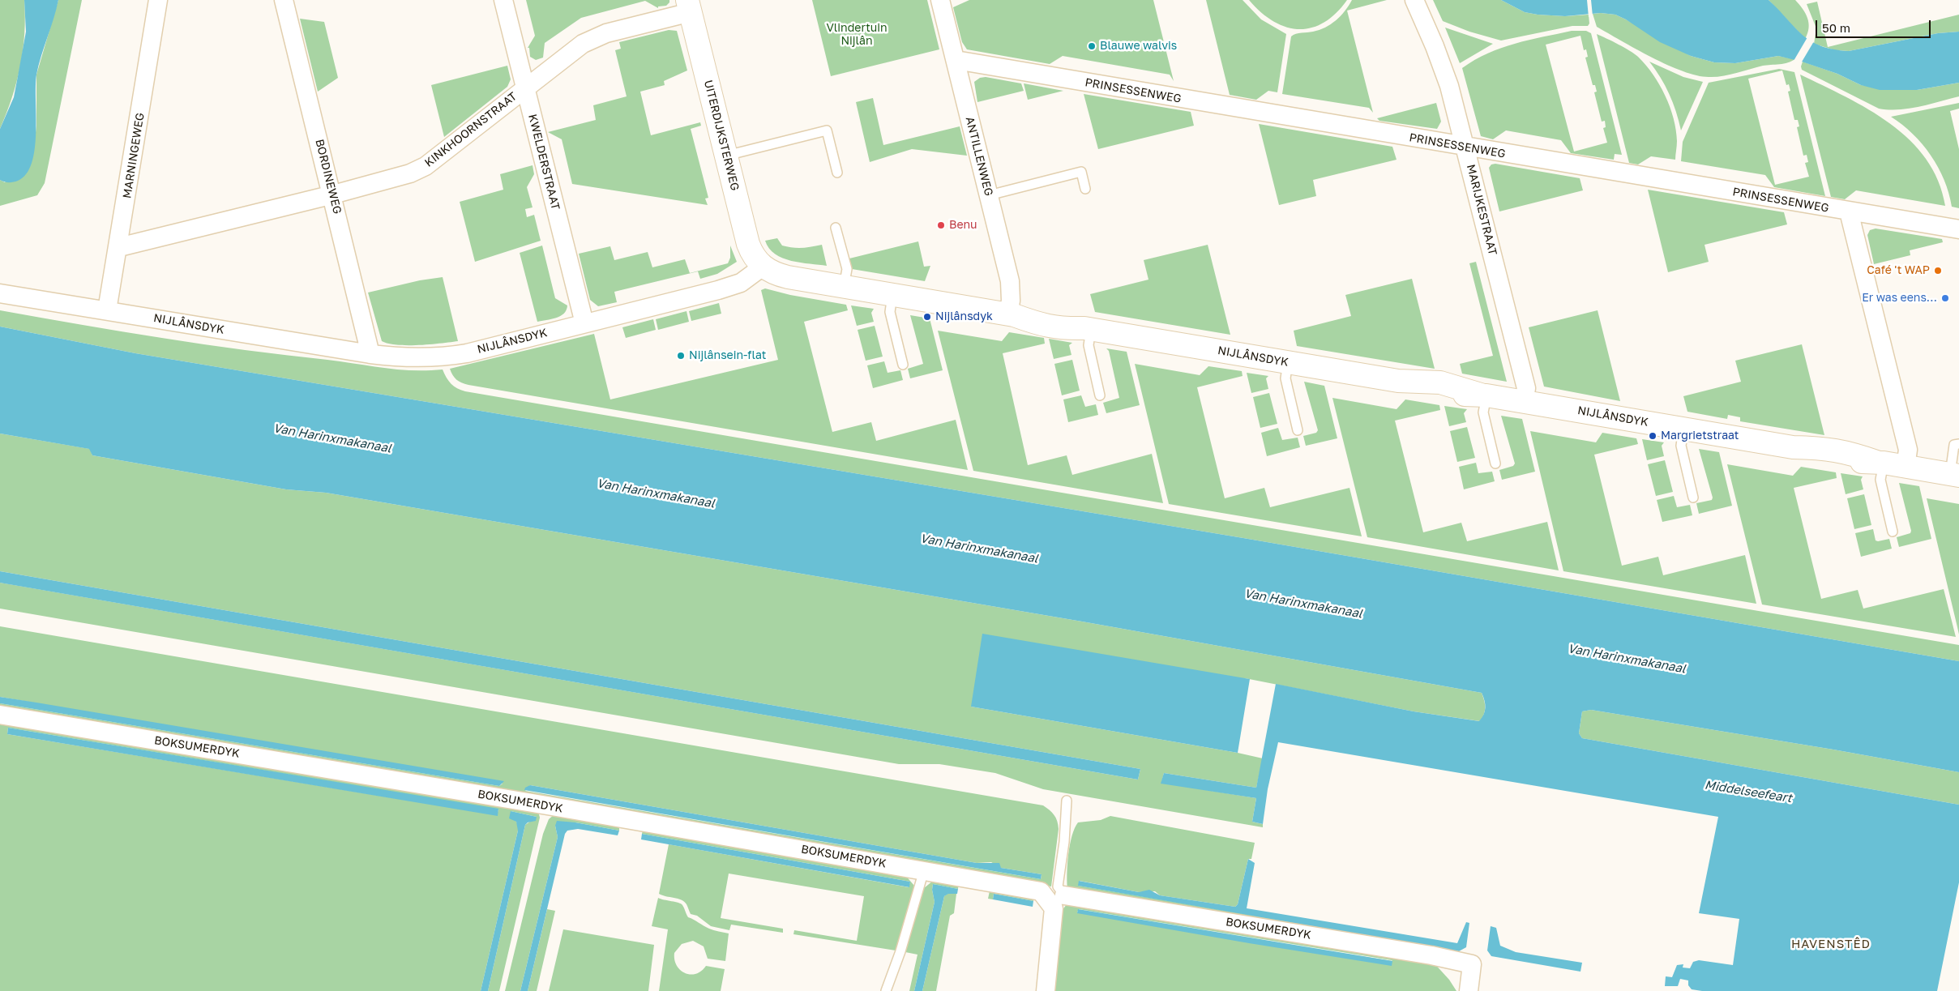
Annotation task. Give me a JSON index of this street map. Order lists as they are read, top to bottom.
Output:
{
  "streets": {
    "street": [
      "PRINSESSENWEG",
      "KINKHOORNSTRAAT",
      "UITERDIJKSTERWEG",
      "MARNINGEWEG",
      "ANTILLENWEG",
      "KWELDERSTRAAT",
      "BORDINEWEG",
      "MARIJKESTRAAT",
      "NIJLÂNSDYK",
      "BOKSUMERDYK"
    ]
  },
  "crossings": [
    ["PRINSESSENWEG", "ANTILLENWEG"],
    ["PRINSESSENWEG", "MARIJKESTRAAT"],
    ["KINKHOORNSTRAAT", "UITERDIJKSTERWEG"],
    ["KINKHOORNSTRAAT", "MARNINGEWEG"],
    ["KINKHOORNSTRAAT", "KWELDERSTRAAT"],
    ["KINKHOORNSTRAAT", "BORDINEWEG"],
    ["UITERDIJKSTERWEG", "NIJLÂNSDYK"],
    ["MARNINGEWEG", "NIJLÂNSDYK"],
    ["ANTILLENWEG", "NIJLÂNSDYK"],
    ["KWELDERSTRAAT", "NIJLÂNSDYK"],
    ["BORDINEWEG", "NIJLÂNSDYK"],
    ["MARIJKESTRAAT", "NIJLÂNSDYK"]
  ],
  "districts": ["HAVENSTÊD"],
  "water": ["Van Harinxmakanaal", "Middelseefeart"],
  "parks": ["Vlindertuin Nijlân"],
  "places": [
    "Blauwe walvis",
    "Benu",
    "Café 't WAP",
    "Er was eens…",
    "Nijlânsdyk",
    "Nijlânsein-flat",
    "Margrietstraat"
  ],
  "scale_bar": "50 m"
}
